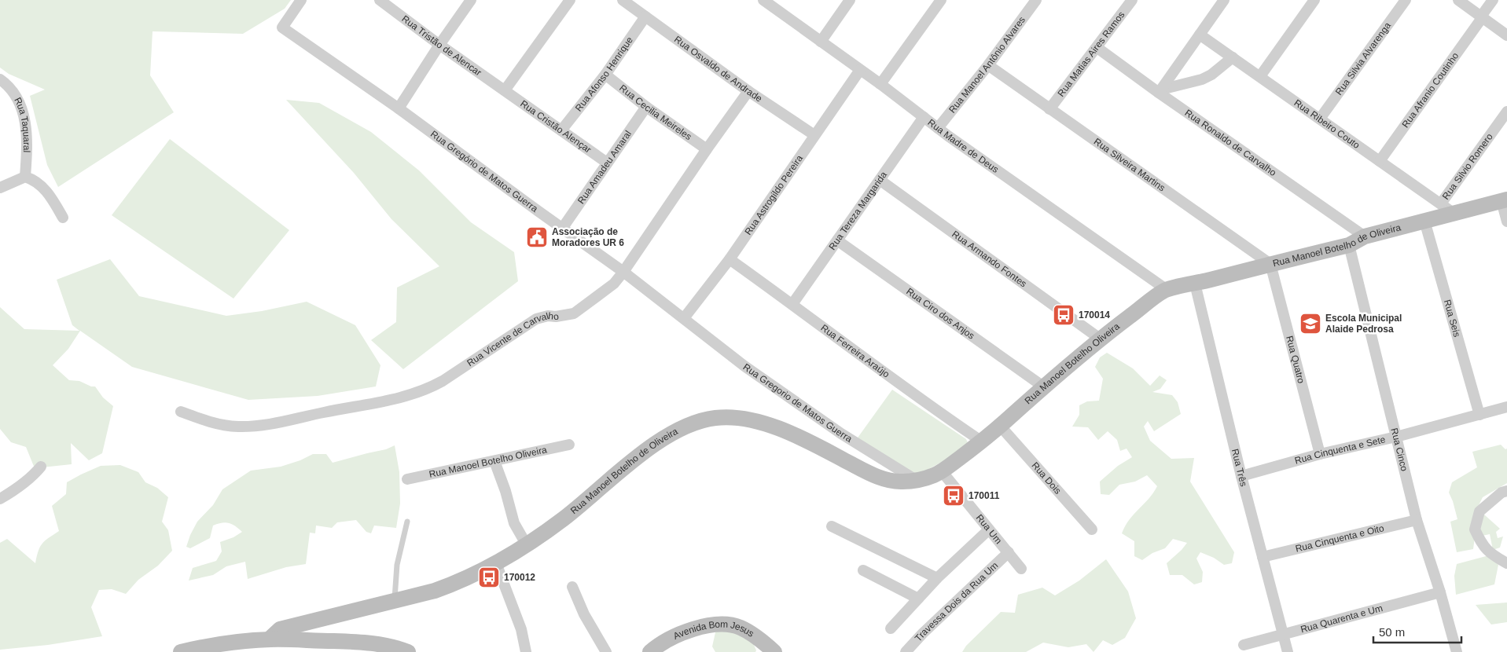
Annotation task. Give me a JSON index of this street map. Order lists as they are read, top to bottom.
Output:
{
  "streets": {
    "street": [
      "Rua Tristão de Alencar",
      "Rua Matias Aires Ramos",
      "Rua Silvia Alvarenga",
      "Rua Manoel Antônio Alvares",
      "Rua Osvaldo de Andrade",
      "Rua Afonso Henrique",
      "Rua Afranio Coutinho",
      "Rua Cecilia Meireles",
      "Rua Ribeiro Couto",
      "Rua Taquaral",
      "Rua Cristão Alençar",
      "Rua Ronaldo de Carvalho",
      "Rua Madre de Deus",
      "Rua Silveira Martins",
      "Rua Silvio Romero",
      "Rua Amadeu Amaral",
      "Rua Gregório de Matos Guerra",
      "Rua Astrogildo Pereira",
      "Rua Tereza Margarida",
      "Rua Manoel Botelho de Oliveira",
      "Rua Armando Fontes",
      "Rua Ciro dos Anjos",
      "Rua Seis",
      "Rua Vicente de Carvalho",
      "Rua Ferreira Araújo",
      "Rua Quatro",
      "Rua Manoel Botelho Oliveira",
      "Rua Gregorio de Matos Guerra",
      "Rua Cinco",
      "Rua Cinquenta e Sete",
      "Rua Três",
      "Rua Dois",
      "Rua Um",
      "Rua Cinquenta e Oito",
      "Travessa Dois da Rua Um",
      "Rua Quarenta e Um",
      "Avenida Bom Jesus"
    ]
  },
  "crossings": [
    ["Rua Tristão de Alencar", "Rua Cristão Alençar"],
    ["Rua Matias Aires Ramos", "Rua Ronaldo de Carvalho"],
    ["Rua Matias Aires Ramos", "Rua Silveira Martins"],
    ["Rua Silvia Alvarenga", "Rua Ribeiro Couto"],
    ["Rua Manoel Antônio Alvares", "Rua Madre de Deus"],
    ["Rua Manoel Antônio Alvares", "Rua Silveira Martins"],
    ["Rua Osvaldo de Andrade", "Rua Afonso Henrique"],
    ["Rua Osvaldo de Andrade", "Rua Astrogildo Pereira"],
    ["Rua Osvaldo de Andrade", "Rua Vicente de Carvalho"],
    ["Rua Afonso Henrique", "Rua Cecilia Meireles"],
    ["Rua Afonso Henrique", "Rua Cristão Alençar"],
    ["Rua Afranio Coutinho", "Rua Ribeiro Couto"],
    ["Rua Cecilia Meireles", "Rua Amadeu Amaral"],
    ["Rua Cecilia Meireles", "Rua Vicente de Carvalho"],
    ["Rua Ribeiro Couto", "Rua Silvio Romero"],
    ["Rua Ribeiro Couto", "Rua Manoel Botelho de Oliveira"],
    ["Rua Cristão Alençar", "Rua Amadeu Amaral"],
    ["Rua Ronaldo de Carvalho", "Rua Manoel Botelho de Oliveira"],
    ["Rua Madre de Deus", "Rua Astrogildo Pereira"],
    ["Rua Madre de Deus", "Rua Tereza Margarida"],
    ["Rua Madre de Deus", "Rua Manoel Botelho de Oliveira"],
    ["Rua Madre de Deus", "Rua Manoel Botelho Oliveira"],
    ["Rua Silveira Martins", "Rua Manoel Botelho de Oliveira"],
    ["Rua Silveira Martins", "Rua Quatro"],
    ["Rua Amadeu Amaral", "Rua Gregório de Matos Guerra"],
    ["Rua Gregório de Matos Guerra", "Rua Astrogildo Pereira"],
    ["Rua Gregório de Matos Guerra", "Rua Vicente de Carvalho"],
    ["Rua Gregório de Matos Guerra", "Rua Gregorio de Matos Guerra"],
    ["Rua Astrogildo Pereira", "Rua Ferreira Araújo"],
    ["Rua Astrogildo Pereira", "Rua Gregorio de Matos Guerra"],
    ["Rua Tereza Margarida", "Rua Armando Fontes"],
    ["Rua Tereza Margarida", "Rua Ciro dos Anjos"],
    ["Rua Tereza Margarida", "Rua Ferreira Araújo"],
    ["Rua Manoel Botelho de Oliveira", "Rua Seis"],
    ["Rua Manoel Botelho de Oliveira", "Rua Ferreira Araújo"],
    ["Rua Manoel Botelho de Oliveira", "Rua Quatro"],
    ["Rua Manoel Botelho de Oliveira", "Rua Manoel Botelho Oliveira"],
    ["Rua Manoel Botelho de Oliveira", "Rua Gregorio de Matos Guerra"],
    ["Rua Manoel Botelho de Oliveira", "Rua Cinco"],
    ["Rua Manoel Botelho de Oliveira", "Rua Três"],
    ["Rua Manoel Botelho de Oliveira", "Rua Um"],
    ["Rua Armando Fontes", "Rua Manoel Botelho Oliveira"],
    ["Rua Ciro dos Anjos", "Rua Manoel Botelho Oliveira"],
    ["Rua Seis", "Rua Cinquenta e Sete"],
    ["Rua Ferreira Araújo", "Rua Manoel Botelho Oliveira"],
    ["Rua Quatro", "Rua Cinquenta e Sete"],
    ["Rua Manoel Botelho Oliveira", "Rua Dois"],
    ["Rua Cinco", "Rua Cinquenta e Sete"],
    ["Rua Cinco", "Rua Cinquenta e Oito"],
    ["Rua Cinco", "Rua Quarenta e Um"],
    ["Rua Cinquenta e Sete", "Rua Três"],
    ["Rua Três", "Rua Cinquenta e Oito"],
    ["Rua Três", "Rua Quarenta e Um"],
    ["Rua Um", "Travessa Dois da Rua Um"]
  ],
  "places": {
    "public building": ["Associação de Moradores UR 6"],
    "bus stop": ["170014", "170011", "170012"],
    "school or university": ["Escola Municipal Alaide Pedrosa"]
  },
  "scale_bar": "50 m"
}
